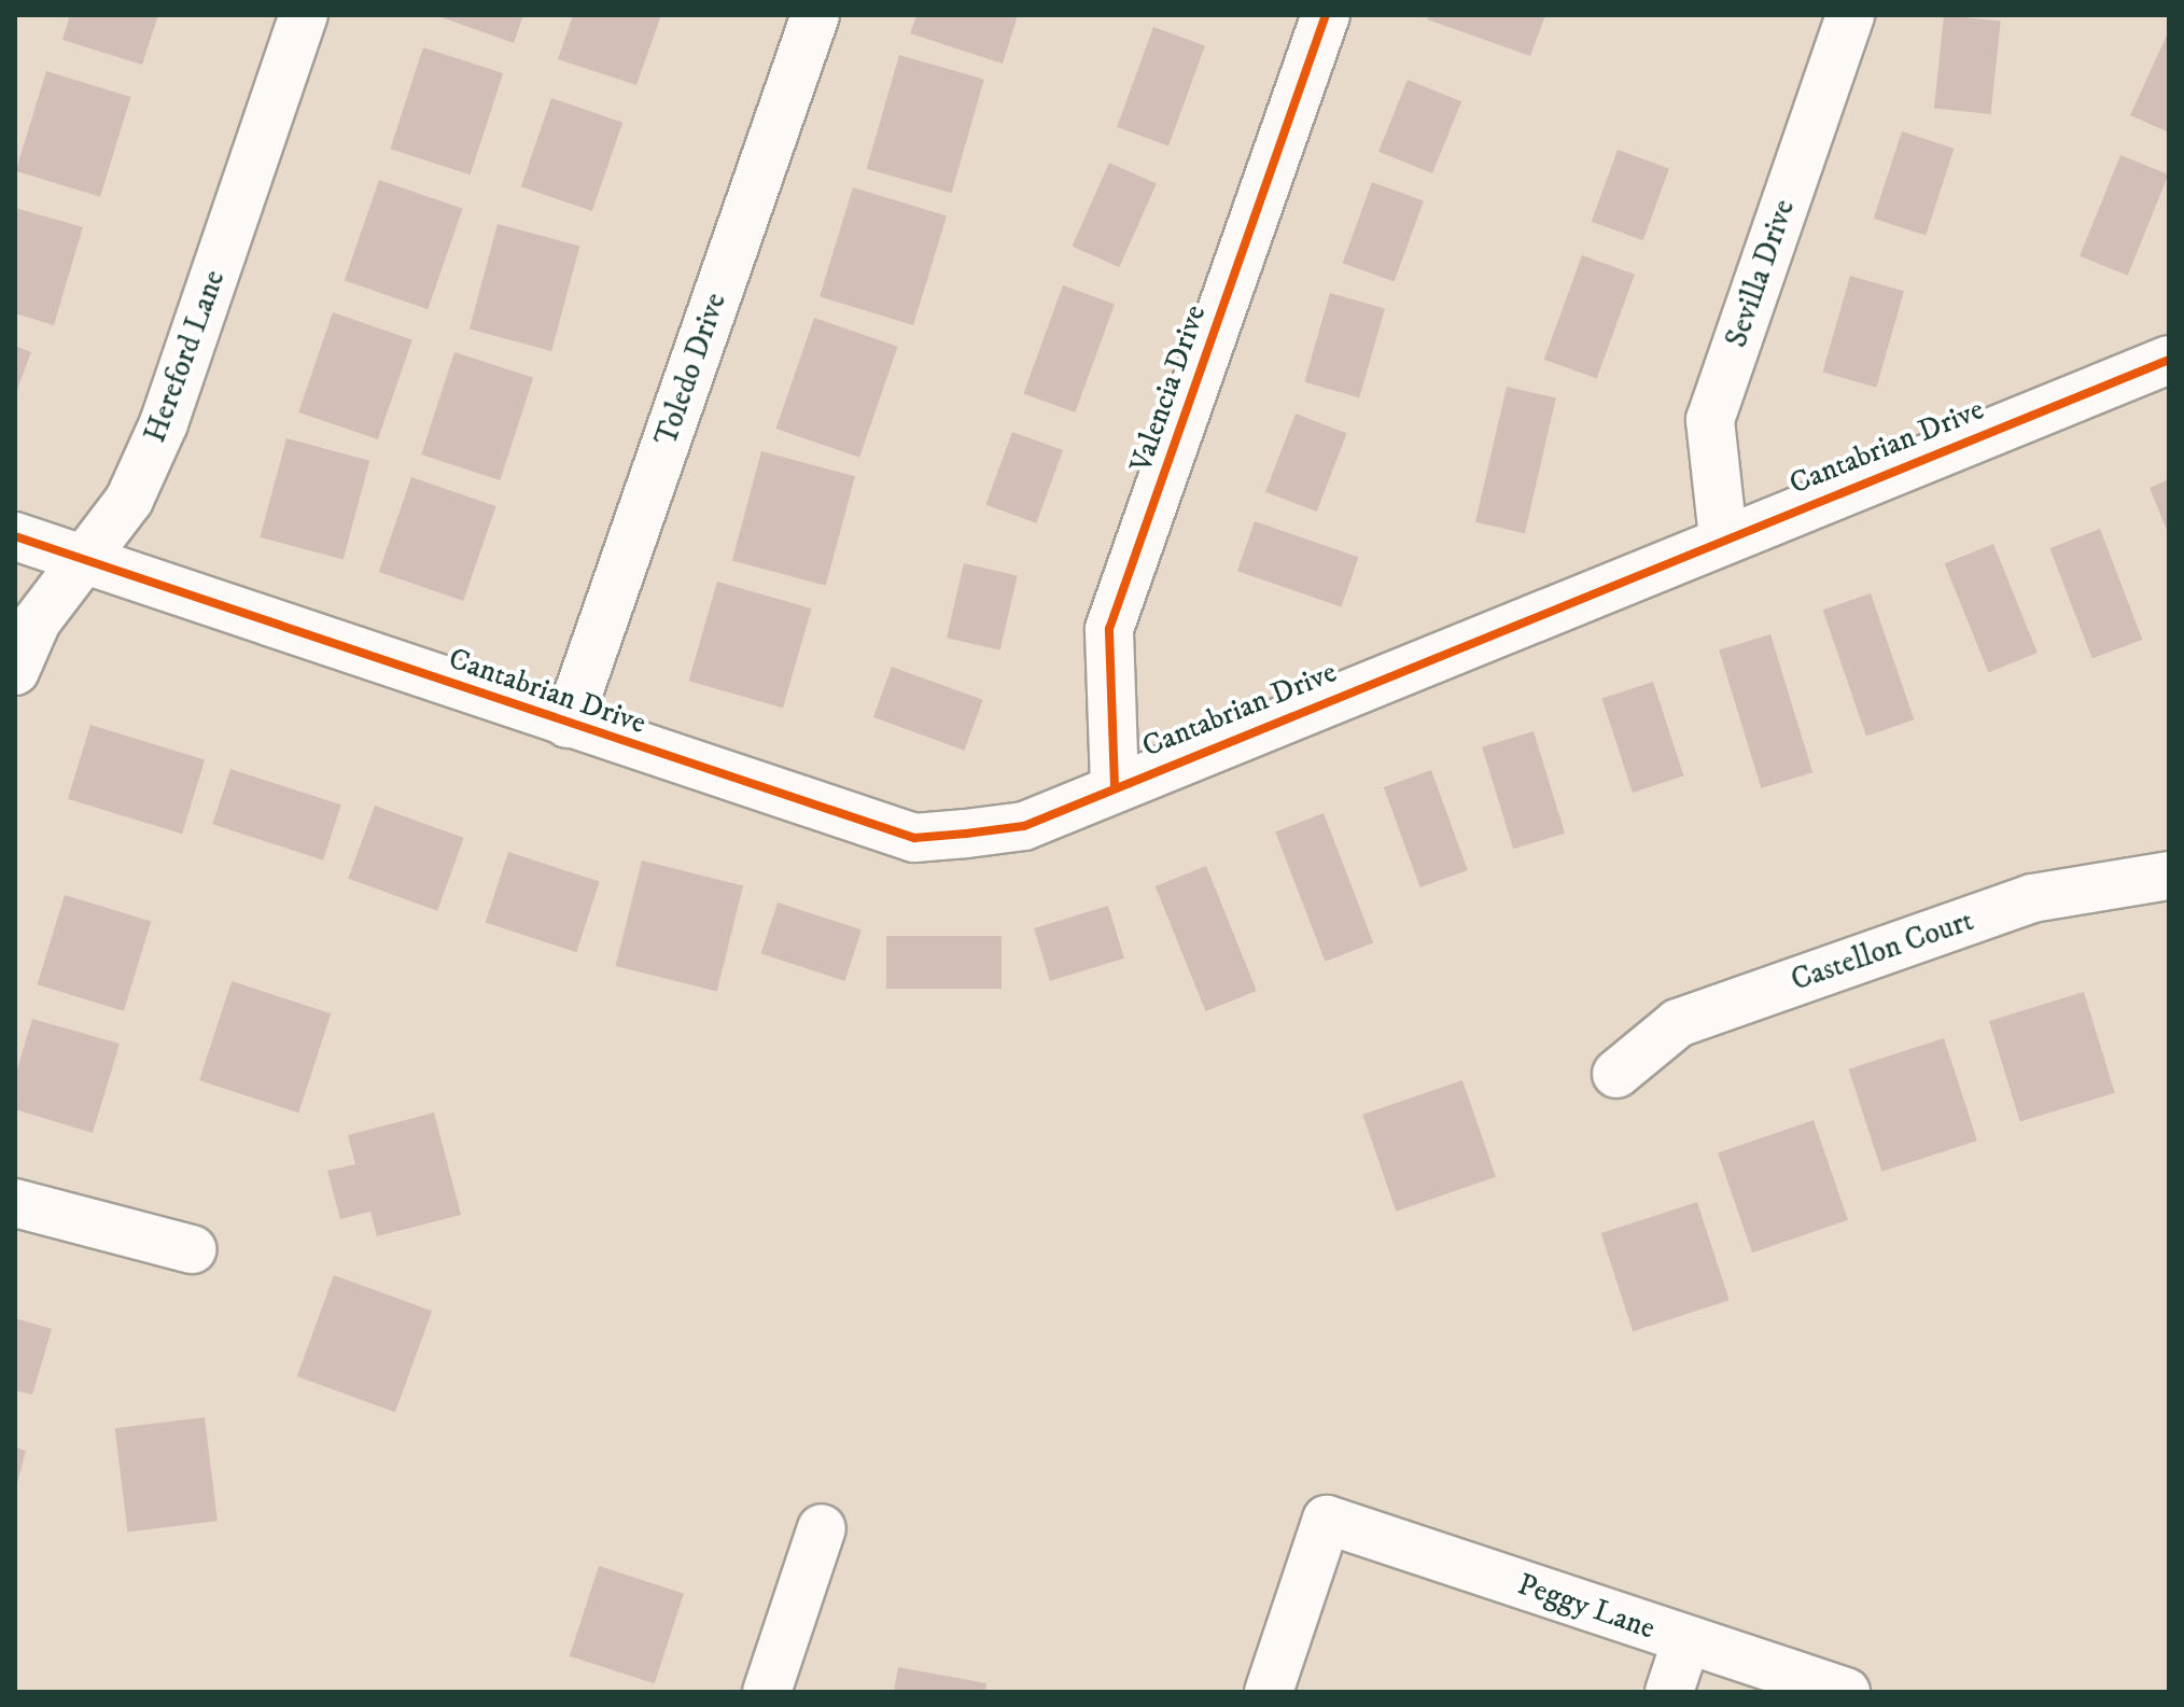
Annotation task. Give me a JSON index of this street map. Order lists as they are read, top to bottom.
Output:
{
  "streets": {
    "street": [
      "Sevilla Drive",
      "Hereford Lane",
      "Toledo Drive",
      "Valencia Drive",
      "Cantabrian Drive",
      "Castellon Court",
      "Peggy Lane"
    ]
  },
  "crossings": [
    ["Sevilla Drive", "Cantabrian Drive"],
    ["Hereford Lane", "Cantabrian Drive"],
    ["Toledo Drive", "Cantabrian Drive"],
    ["Valencia Drive", "Cantabrian Drive"]
  ]
}
